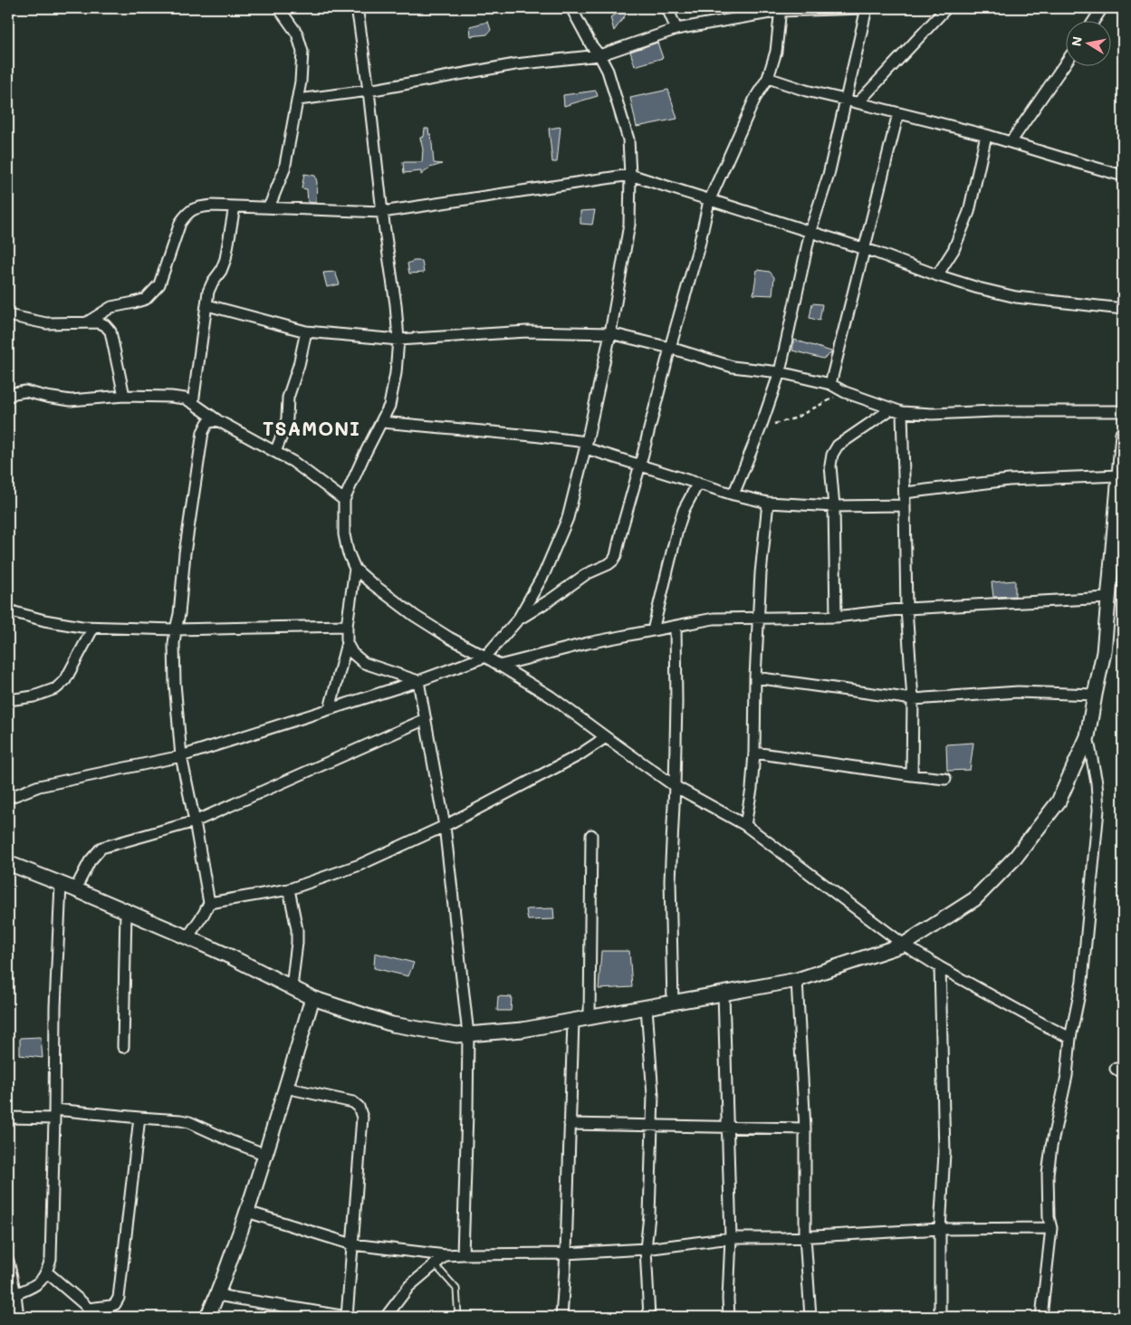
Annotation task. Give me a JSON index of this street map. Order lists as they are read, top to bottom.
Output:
{
  "districts": ["TSAMONI"],
  "north": "left"
}
